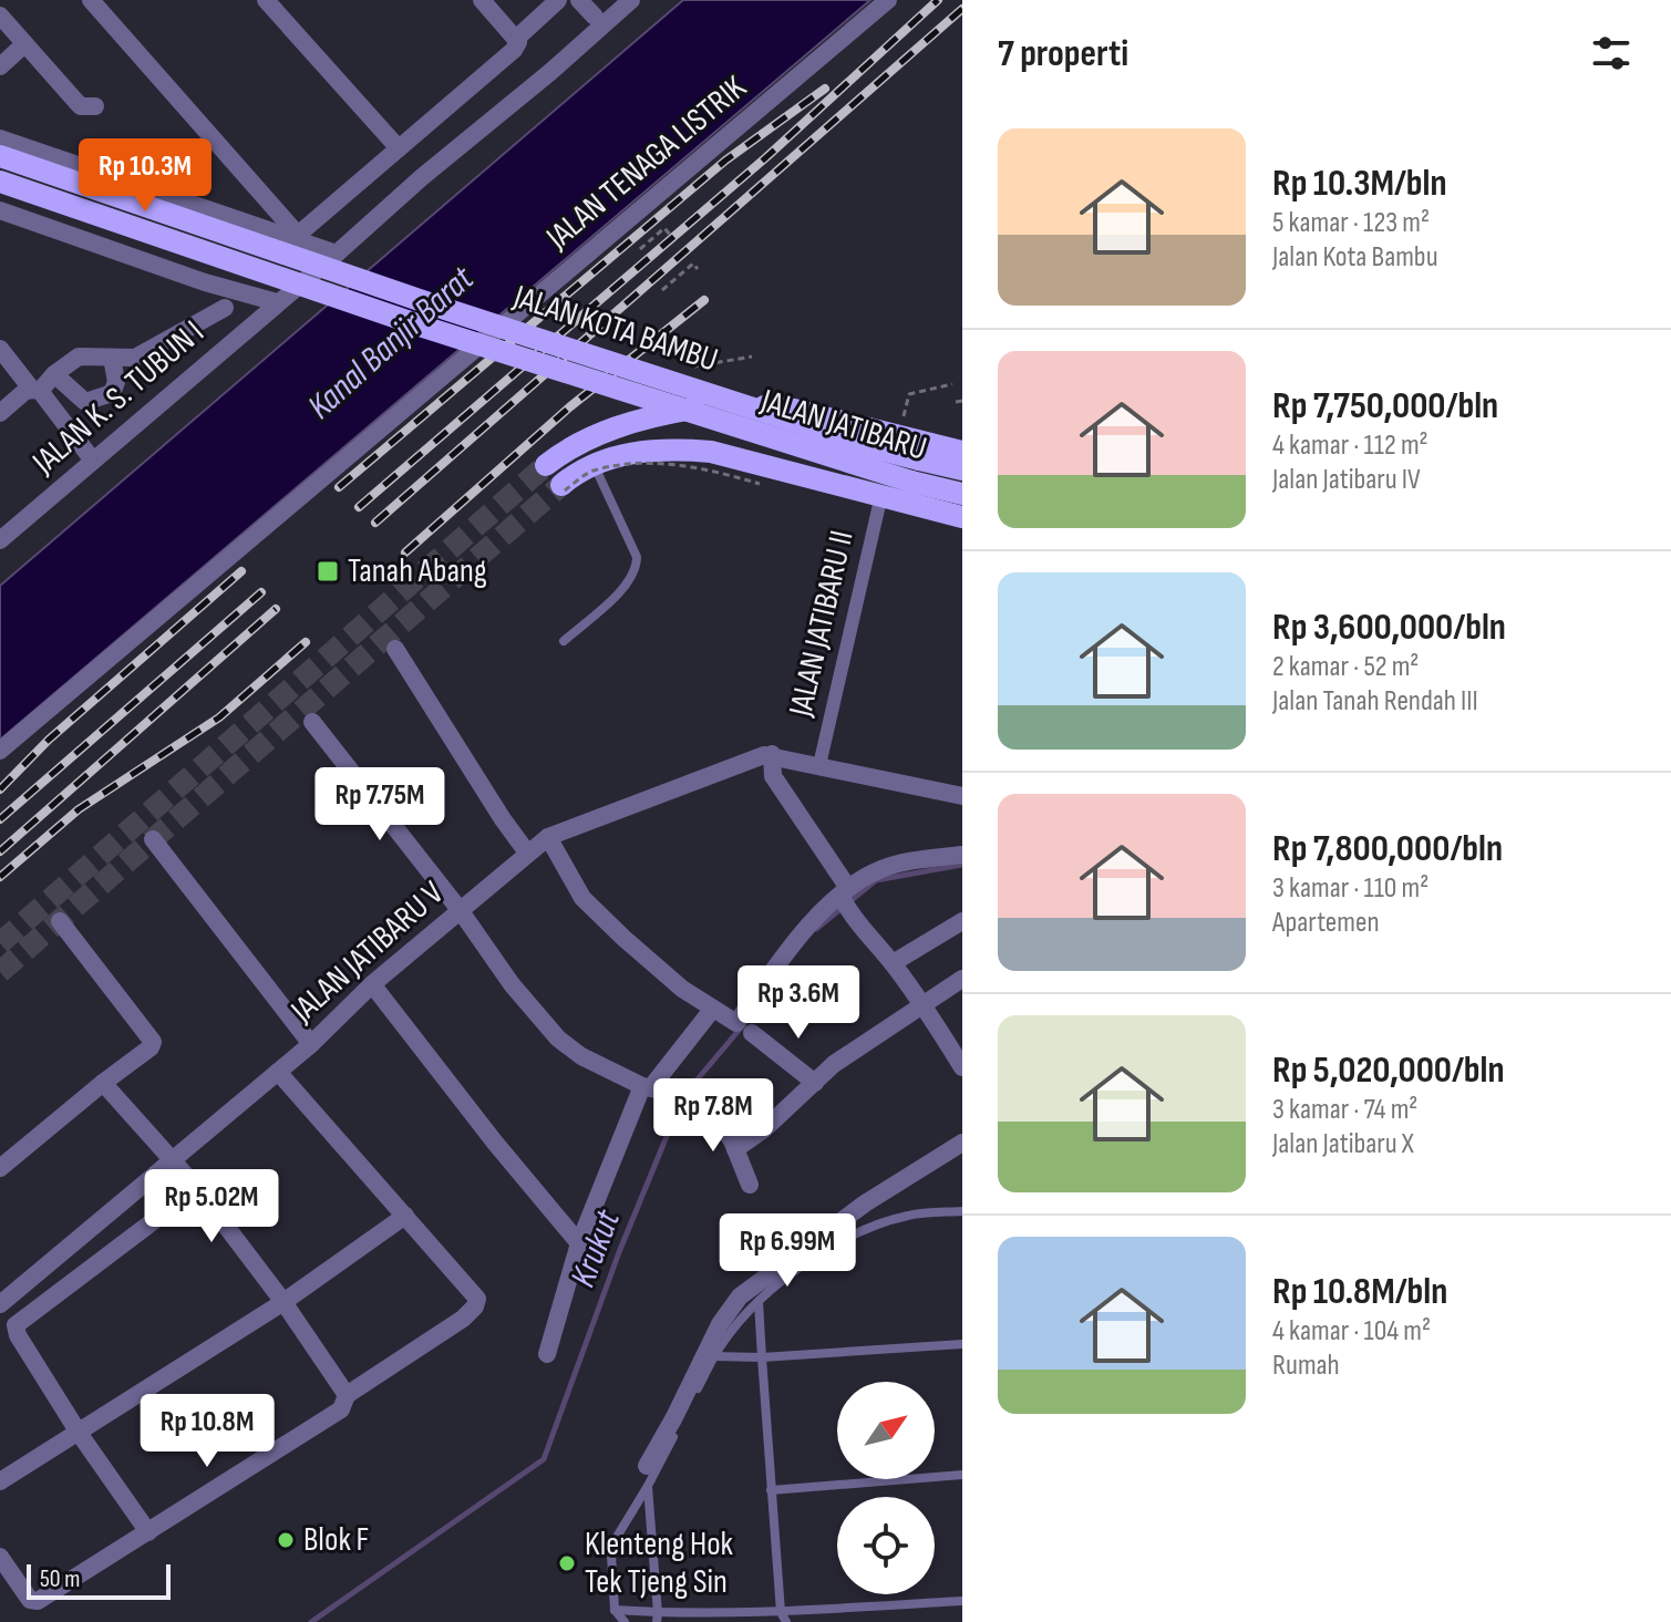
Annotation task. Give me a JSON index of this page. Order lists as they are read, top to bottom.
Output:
{
  "streets": {
    "main road": ["JALAN KOTA BAMBU", "JALAN JATIBARU"],
    "street": [
      "JALAN TENAGA LISTRIK",
      "JALAN K. S. TUBUN I",
      "JALAN JATIBARU II",
      "JALAN JATIBARU V"
    ]
  },
  "crossings": [
    ["JALAN JATIBARU", "JALAN JATIBARU II"]
  ],
  "water": ["Kanal Banjir Barat", "Krukut"],
  "places": {
    "transit": ["Tanah Abang"],
    "other": ["Blok F", "Klenteng Hok Tek Tjeng Sin"]
  },
  "scale_bar": "50 m",
  "north": "top right",
  "page": {
    "heading": "7 properti",
    "list": [
      {
        "name": "Rp 10.3M/bln",
        "note": "5 kamar · 123 m² · Jalan Kota Bambu"
      },
      {
        "name": "Rp 7,750,000/bln",
        "note": "4 kamar · 112 m² · Jalan Jatibaru IV"
      },
      {
        "name": "Rp 3,600,000/bln",
        "note": "2 kamar · 52 m² · Jalan Tanah Rendah III"
      },
      {
        "name": "Rp 7,800,000/bln",
        "note": "3 kamar · 110 m² · Apartemen"
      },
      {
        "name": "Rp 5,020,000/bln",
        "note": "3 kamar · 74 m² · Jalan Jatibaru X"
      },
      {
        "name": "Rp 10.8M/bln",
        "note": "4 kamar · 104 m² · Rumah"
      }
    ],
    "price": [
      "Rp 10.3M",
      "Rp 7.75M",
      "Rp 3.6M",
      "Rp 7.8M",
      "Rp 5.02M",
      "Rp 6.99M",
      "Rp 10.8M"
    ],
    "scale": "50 m"
  }
}
